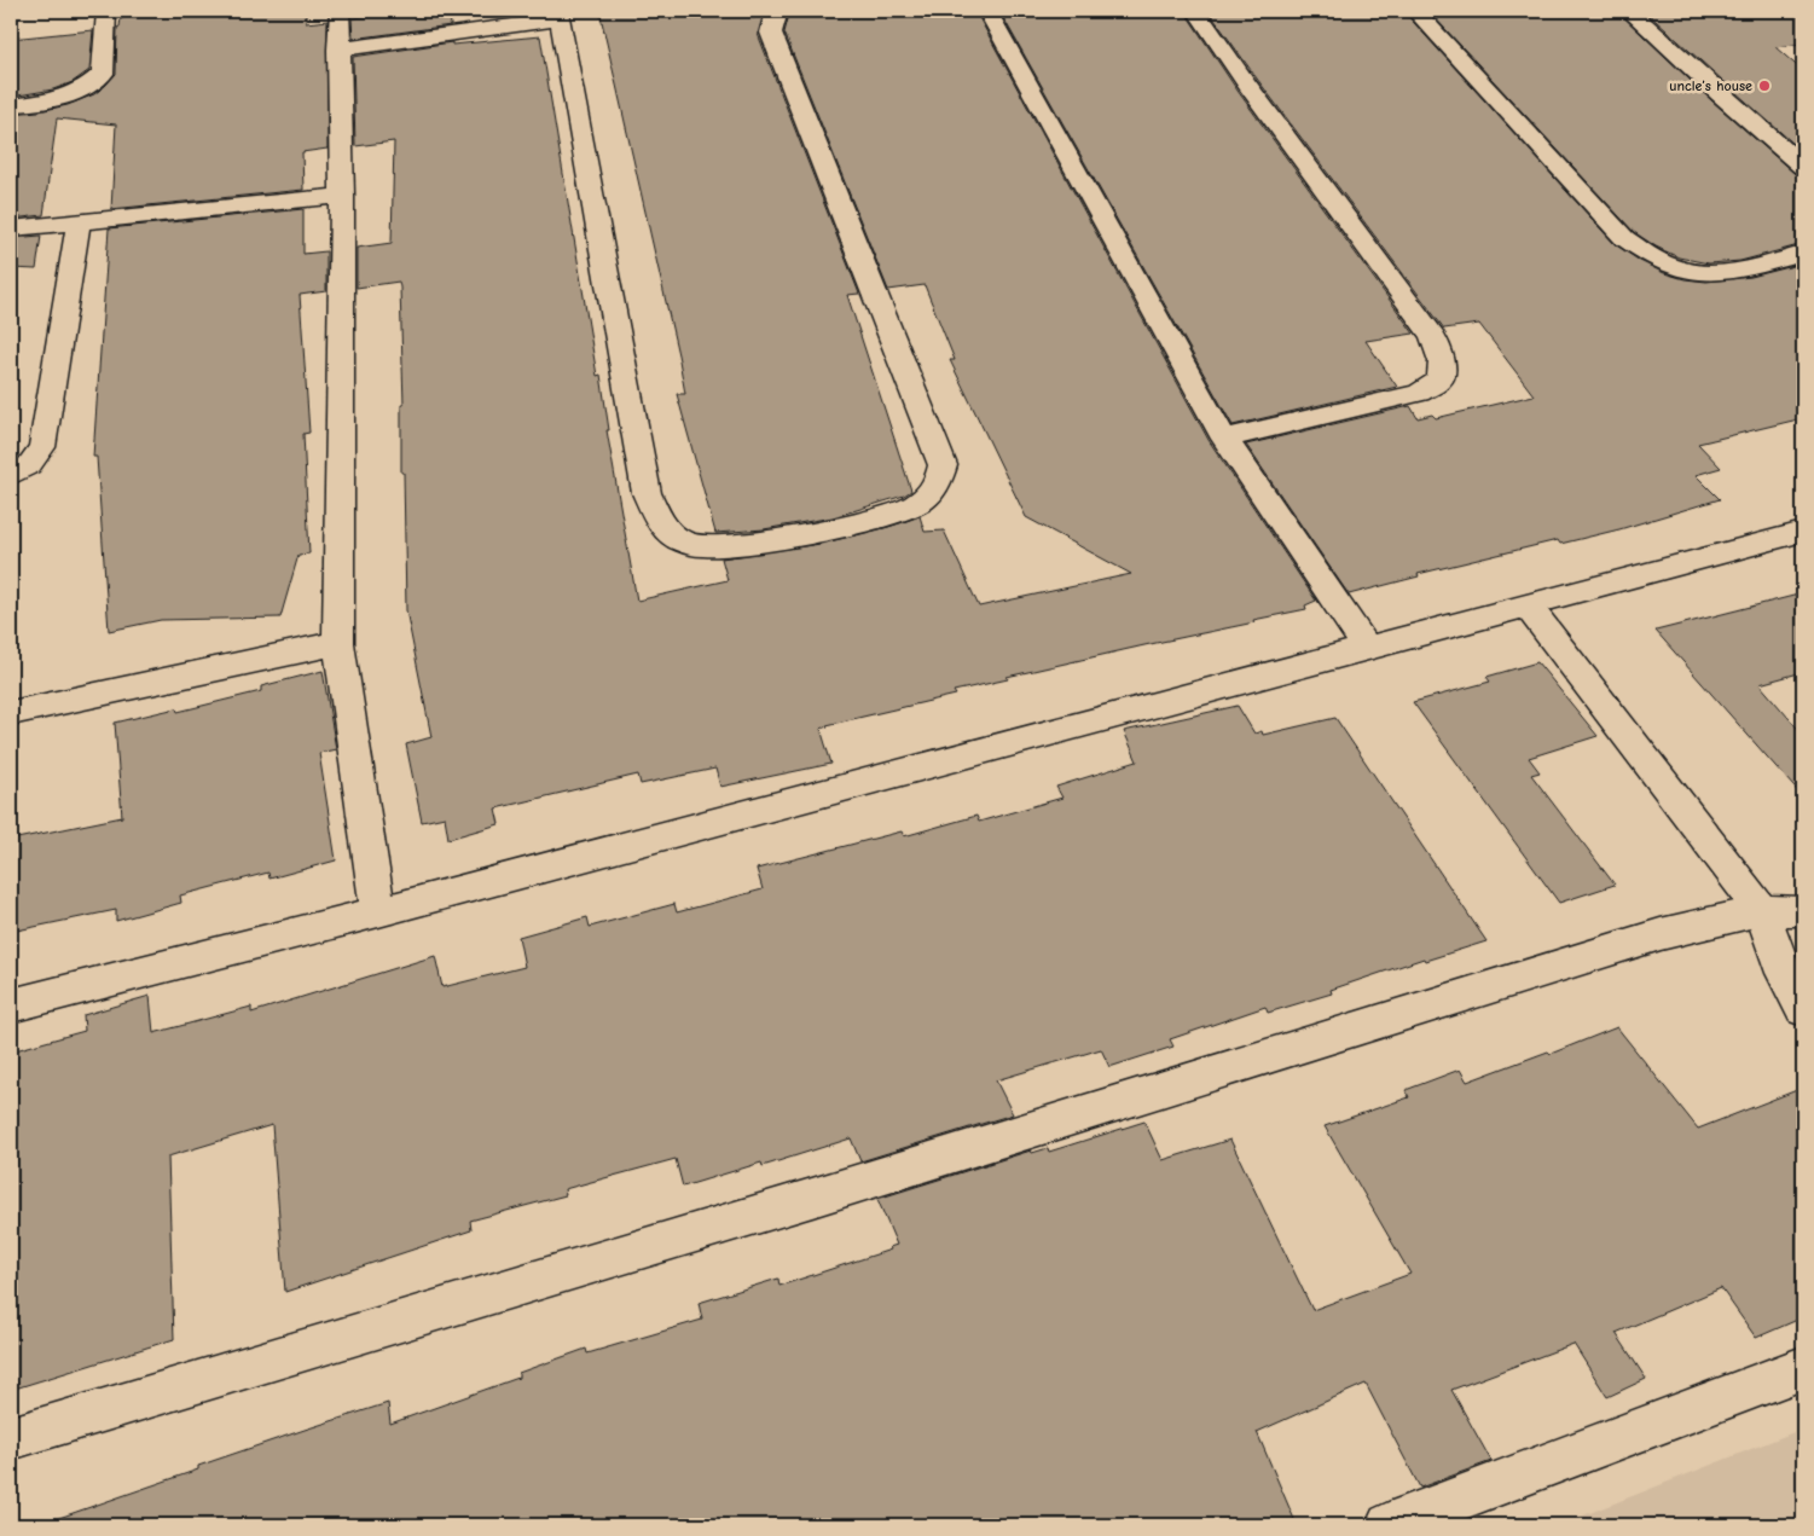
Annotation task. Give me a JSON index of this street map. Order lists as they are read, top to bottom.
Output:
{
  "places": ["uncle’s house"]
}
